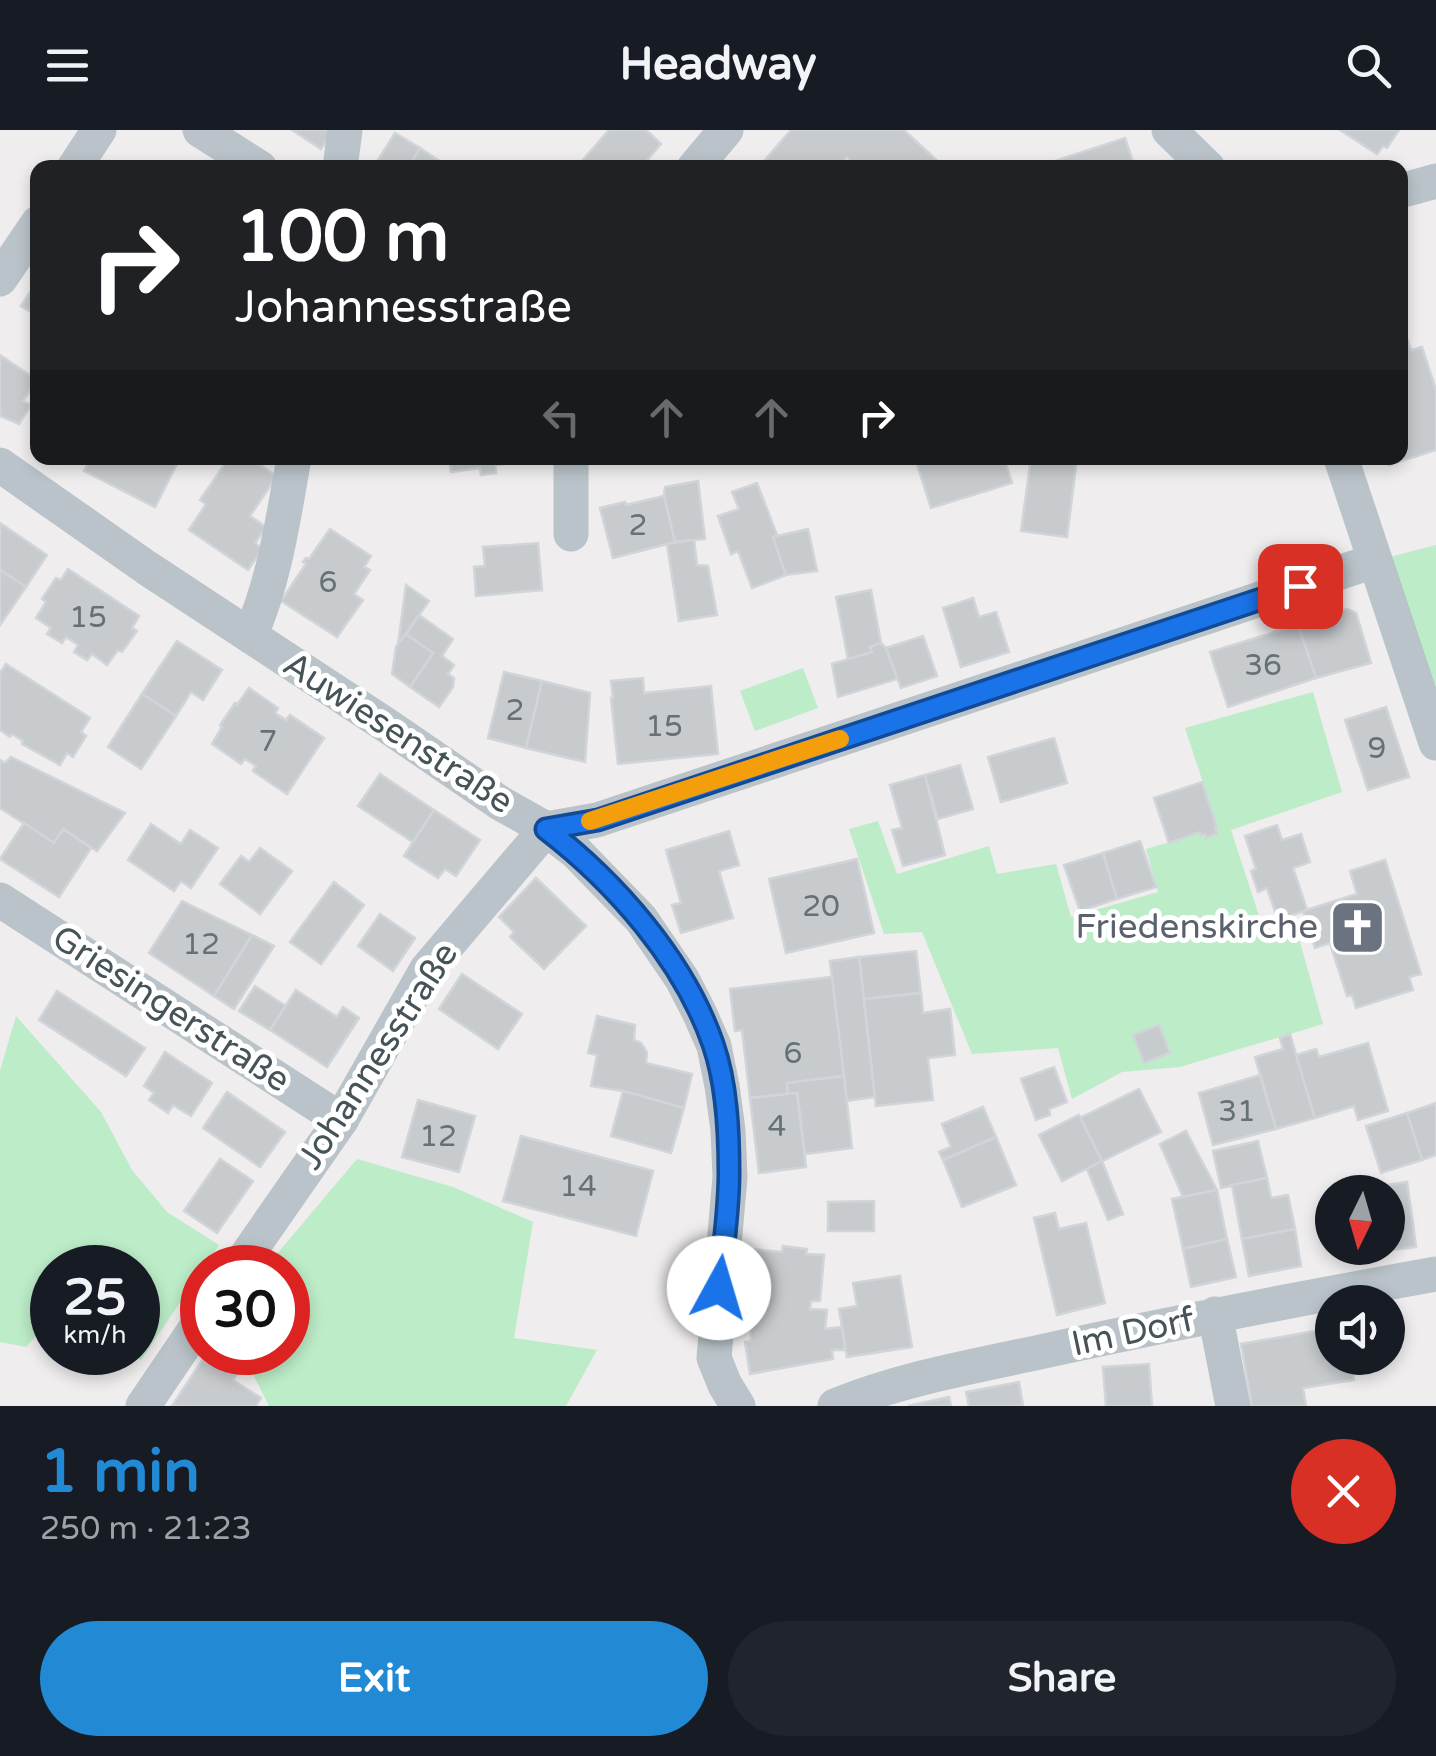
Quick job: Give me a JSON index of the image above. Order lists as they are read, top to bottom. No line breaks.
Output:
{"streets":{"street":["Auwiesenstraße","Griesingerstraße","Johannesstraße","Im Dorf"]},"crossings":[["Auwiesenstraße","Johannesstraße"],["Griesingerstraße","Johannesstraße"]],"places":{"church":["Friedenskirche"]},"house_numbers":["2","6","15","36","2","15","7","9","20","12","6","31","4","12","14"],"north":"bottom","page":{"header":"Headway","turn":["100 m","Johannesstraße"],"speed":"25 km/h","limit":"30","heading":["1 min","250 m · 21:23"],"buttons":["Exit","Share"]}}
